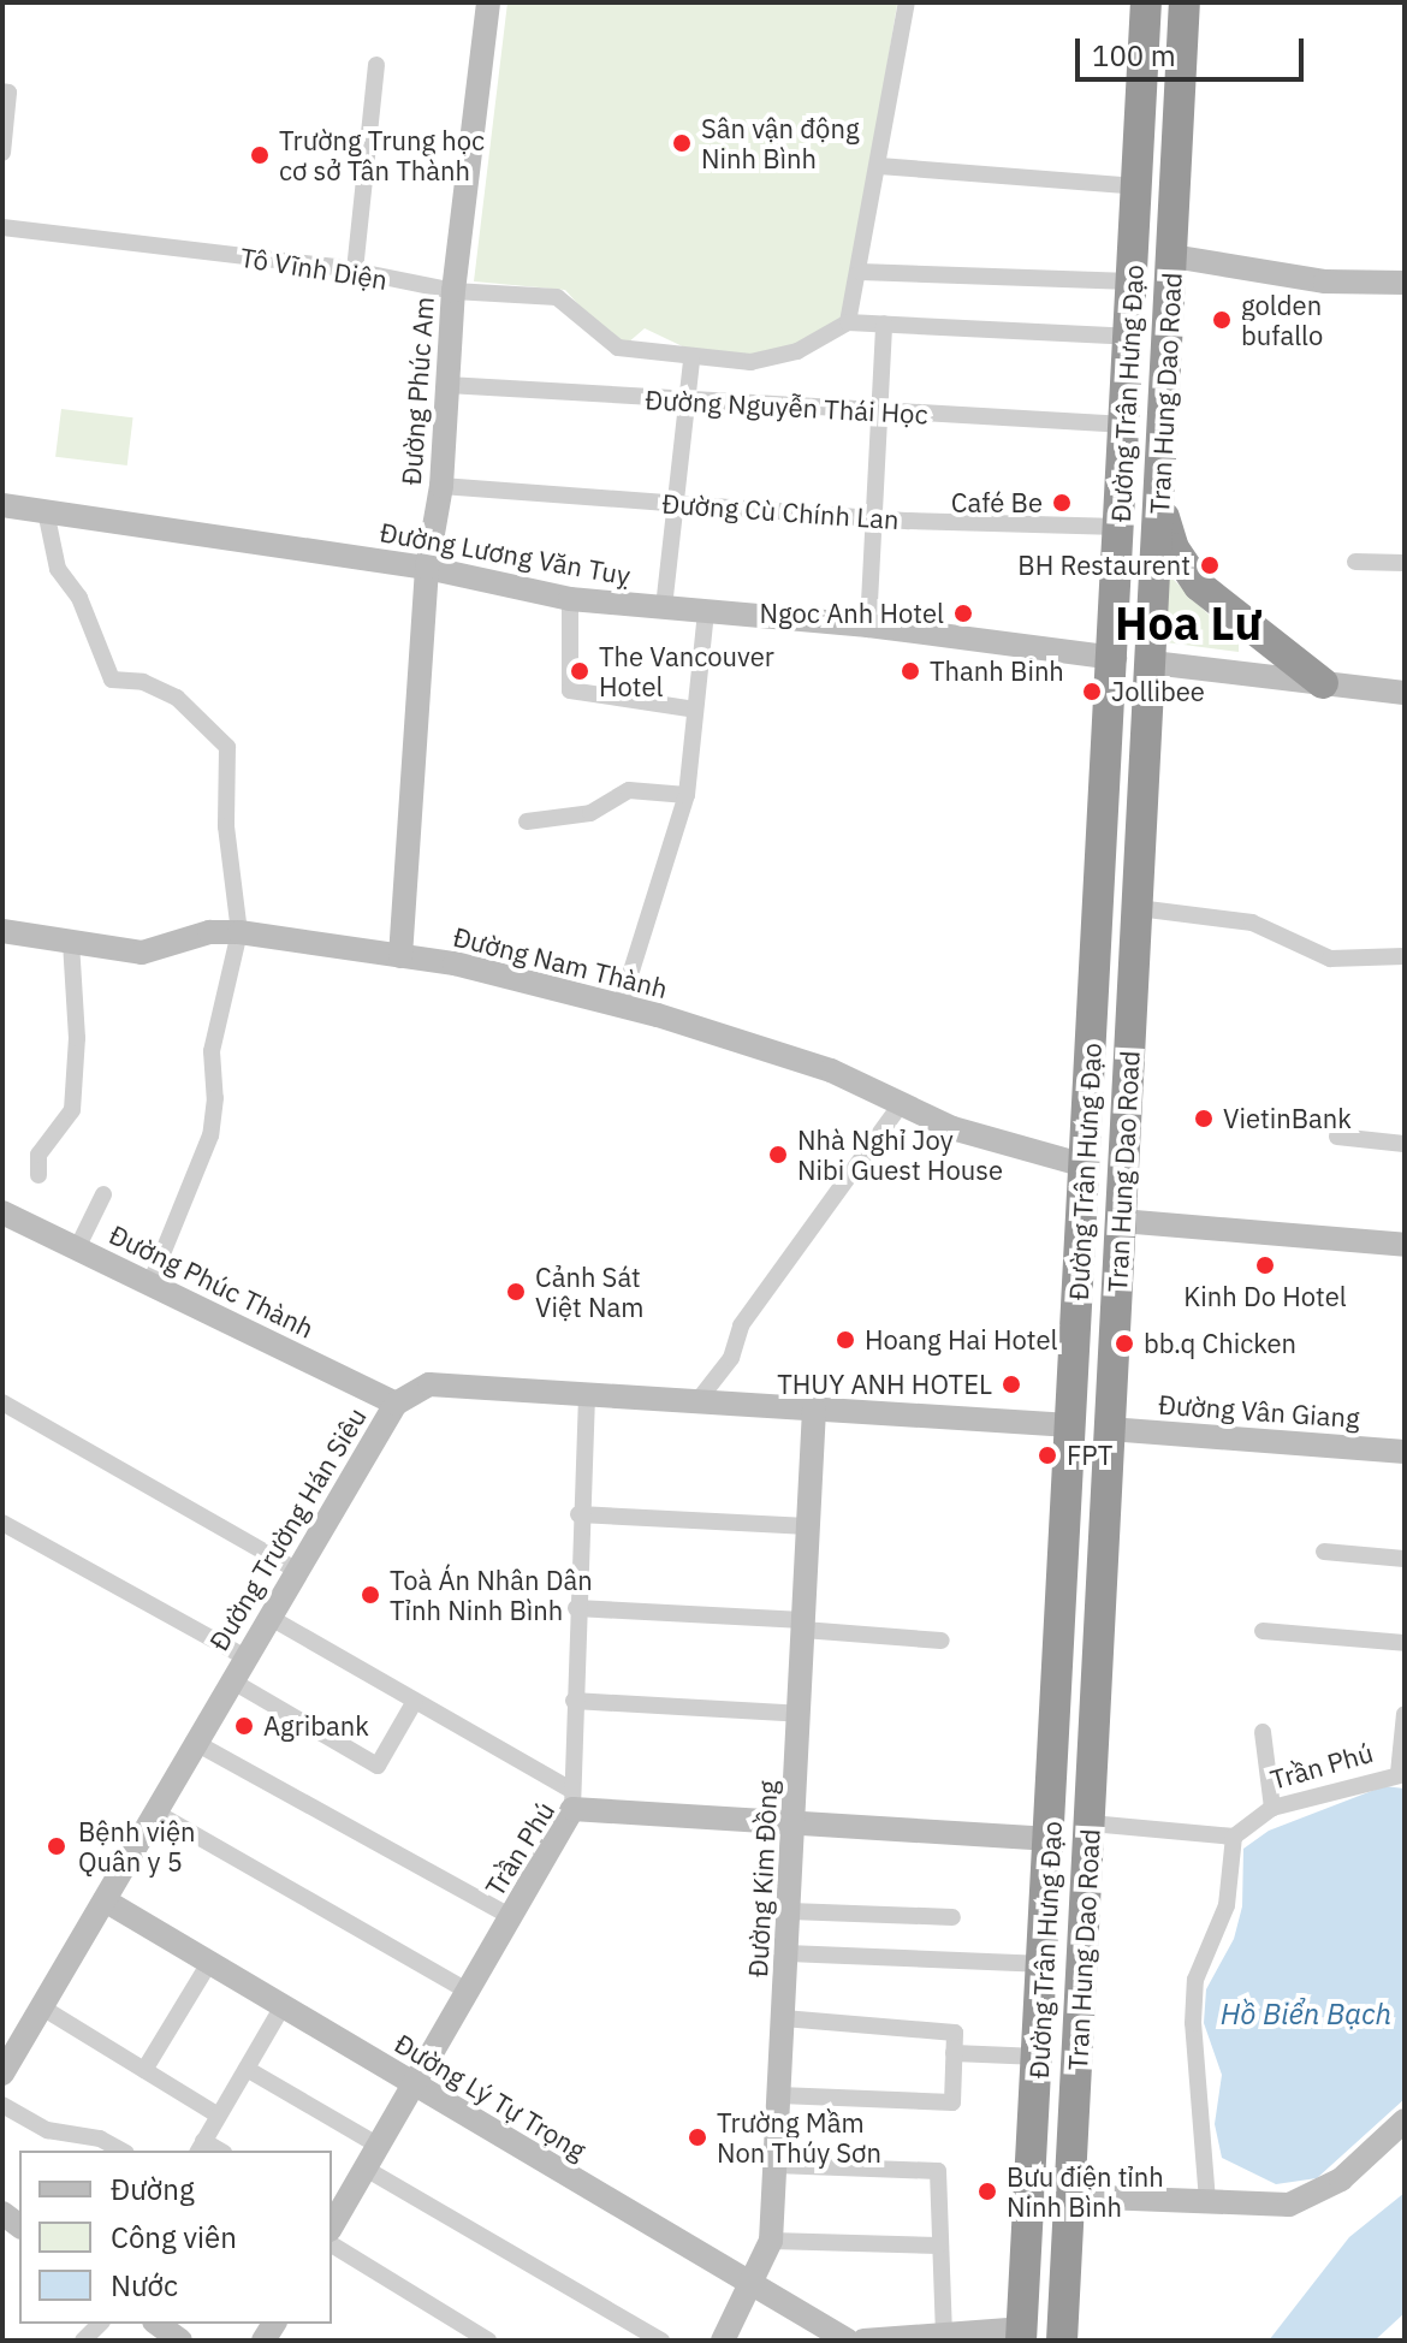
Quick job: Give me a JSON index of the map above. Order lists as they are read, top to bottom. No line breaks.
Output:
{"streets":{"highway":["Đường Trân Hưng Đạo","Tran Hung Dao Road"],"street":["Tô Vĩnh Diện","Đường Phúc Am","Đường Nguyễn Thái Học","Đường Cù Chính Lan","Đường Lương Văn Tuỵ","Đường Nam Thành","Đường Phúc Thành","Đường Vân Giang","Đường Trường Hán Siêu","Trần Phú","Đường Kim Đồng","Đường Lý Tự Trọng"]},"crossings":[["Tô Vĩnh Diện","Đường Phúc Am"],["Đường Phúc Am","Đường Nguyễn Thái Học"],["Đường Phúc Am","Đường Cù Chính Lan"],["Đường Phúc Am","Đường Lương Văn Tuỵ"],["Đường Phúc Am","Đường Nam Thành"],["Đường Trân Hưng Đạo","Đường Nguyễn Thái Học"],["Đường Trân Hưng Đạo","Đường Cù Chính Lan"],["Đường Trân Hưng Đạo","Đường Lương Văn Tuỵ"],["Đường Trân Hưng Đạo","Đường Nam Thành"],["Đường Trân Hưng Đạo","Đường Trường Hán Siêu"],["Đường Trân Hưng Đạo","Trần Phú"],["Tran Hung Dao Road","Đường Vân Giang"],["Đường Phúc Thành","Đường Trường Hán Siêu"],["Đường Trường Hán Siêu","Đường Kim Đồng"],["Đường Trường Hán Siêu","Đường Lý Tự Trọng"],["Trần Phú","Đường Kim Đồng"],["Trần Phú","Đường Lý Tự Trọng"],["Đường Kim Đồng","Đường Lý Tự Trọng"]],"districts":["Hoa Lư"],"water":["Hồ Biển Bạch"],"places":["Sân vận động Ninh Bình","Trường Trung học cơ sở Tân Thành","golden bufallo","Café Be","BH Restaurent","Ngoc Anh Hotel","The Vancouver Hotel","Thanh Binh","Jollibee","VietinBank","Nhà Nghỉ Joy Nibi Guest House","Kinh Do Hotel","Cảnh Sát Việt Nam","Hoang Hai Hotel","bb.q Chicken","THUY ANH HOTEL","FPT","Toà Án Nhân Dân Tỉnh Ninh Bình","Agribank","Bệnh viện Quân y 5","Trường Mầm Non Thúy Sơn","Bưu điện tỉnh Ninh Bình"],"legend":["Đường","Công viên","Nước"],"scale_bar":"100 m"}
